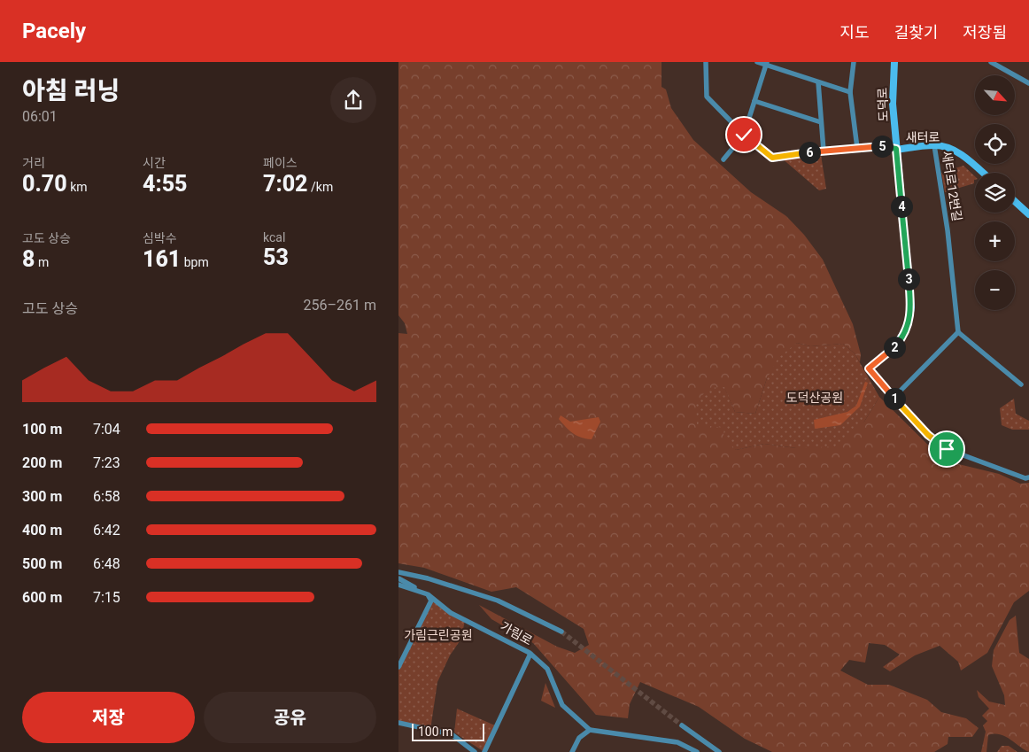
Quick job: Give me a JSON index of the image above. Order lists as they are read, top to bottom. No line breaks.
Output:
{"streets":{"street":["도덕로","새터로","새터로12번길","가림로"]},"crossings":[["도덕로","새터로"],["새터로","새터로12번길"]],"parks":["도덕산공원","가림근린공원"],"scale_bar":"100 m","north":"bottom right","page":{"header":"Pacely","nav":["지도","길찾기","저장됨"],"heading":["아침 러닝","06:01"],"map_buttons":["+","−"],"pins":["5","6","4","3","2","1"],"stats":[["거리","0.70 km"],["시간","4:55"],["페이스","7:02 /km"],["고도 상승","8 m"],["심박수","161 bpm"],["kcal","53"]],"chart":["고도 상승","256–261 m"],"list":[{"name":"100 m","note":"7:04"},{"name":"200 m","note":"7:23"},{"name":"300 m","note":"6:58"},{"name":"400 m","note":"6:42"},{"name":"500 m","note":"6:48"},{"name":"600 m","note":"7:15"}],"buttons":["저장","공유"],"scale":"100 m"}}
